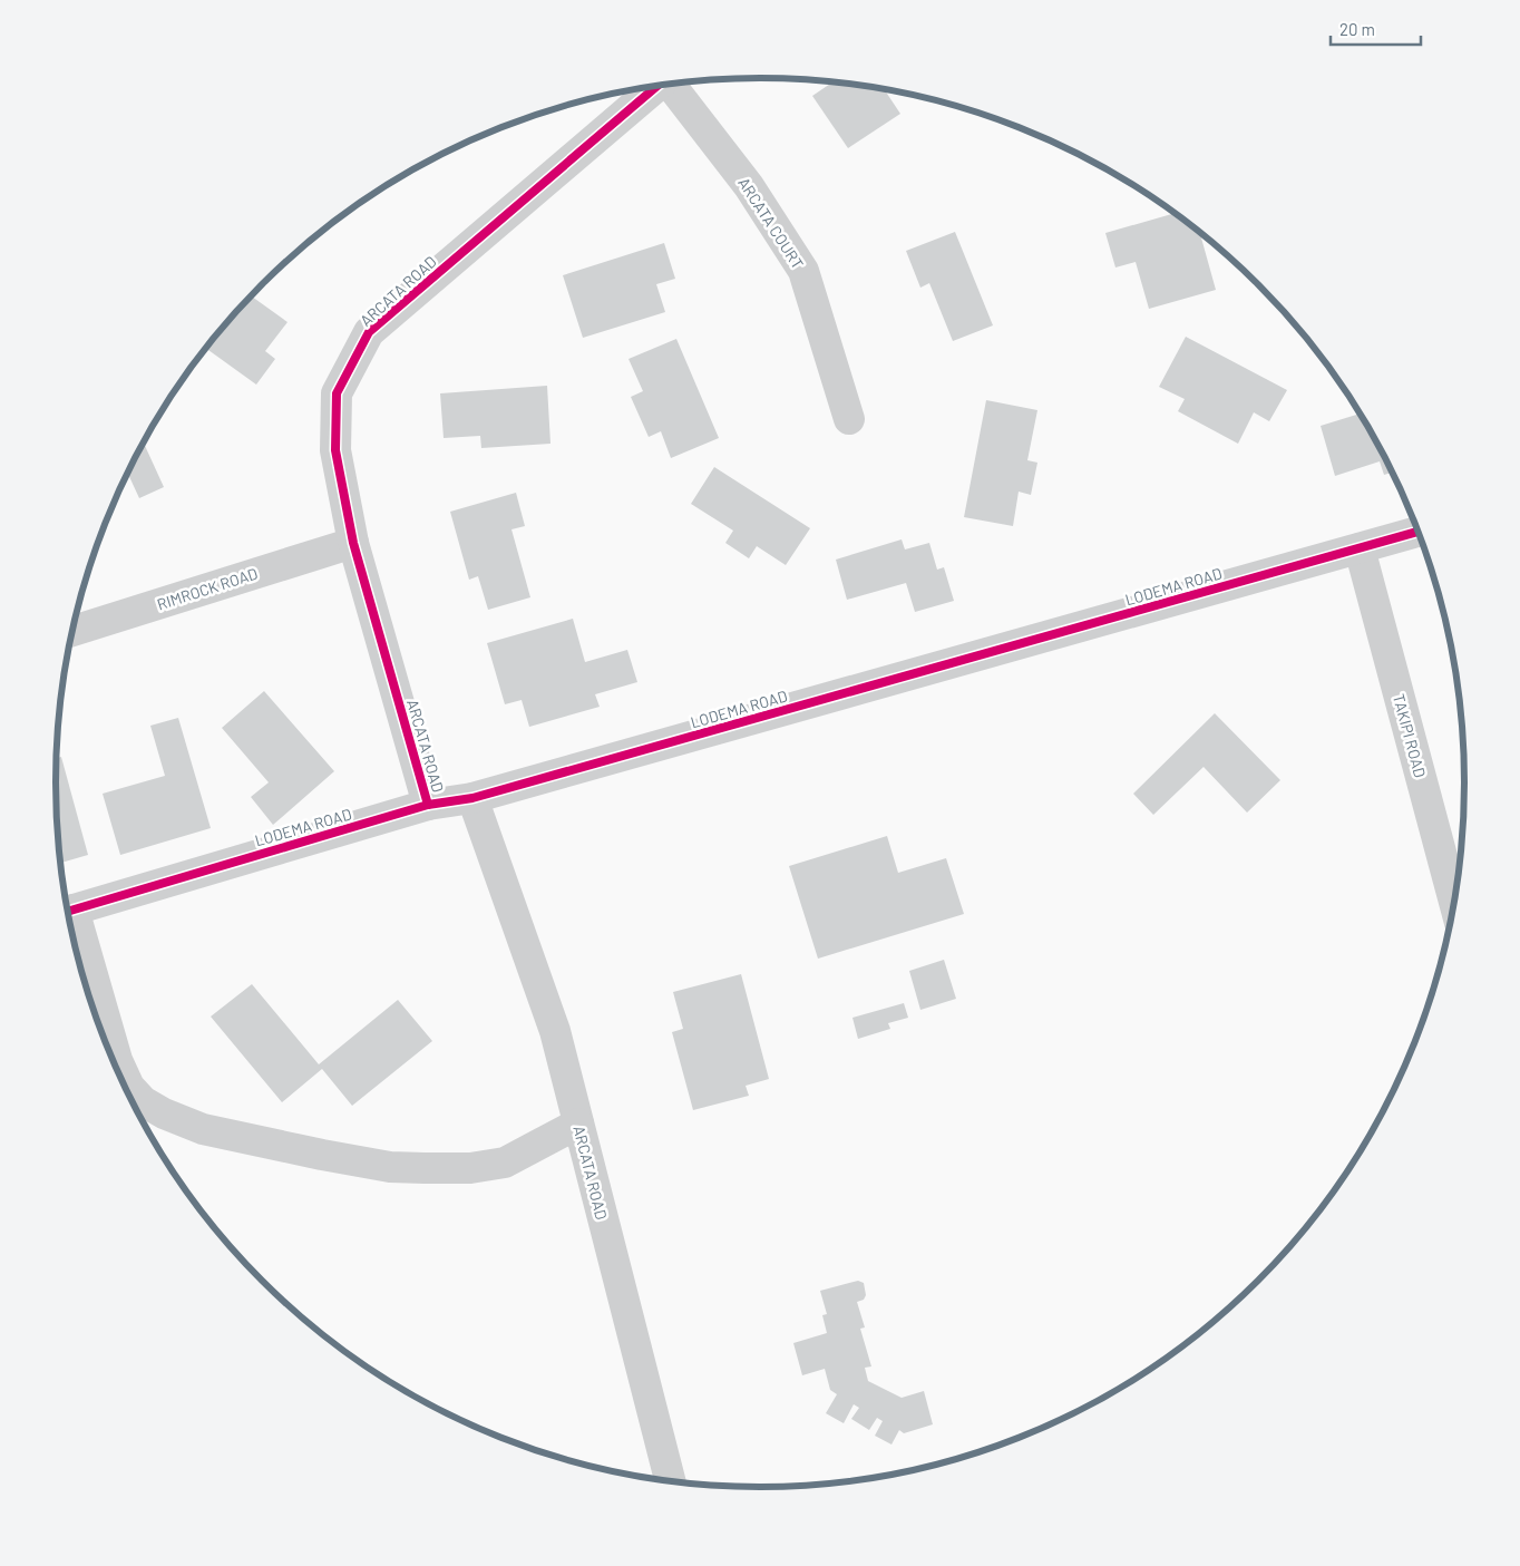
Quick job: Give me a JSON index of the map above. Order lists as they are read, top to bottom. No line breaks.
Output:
{"streets":{"street":["ARCATA COURT","ARCATA ROAD","LODEMA ROAD","RIMROCK ROAD","TAKIPI ROAD"]},"crossings":[["ARCATA ROAD","LODEMA ROAD"],["ARCATA ROAD","RIMROCK ROAD"],["LODEMA ROAD","TAKIPI ROAD"]],"scale_bar":"20 m"}
